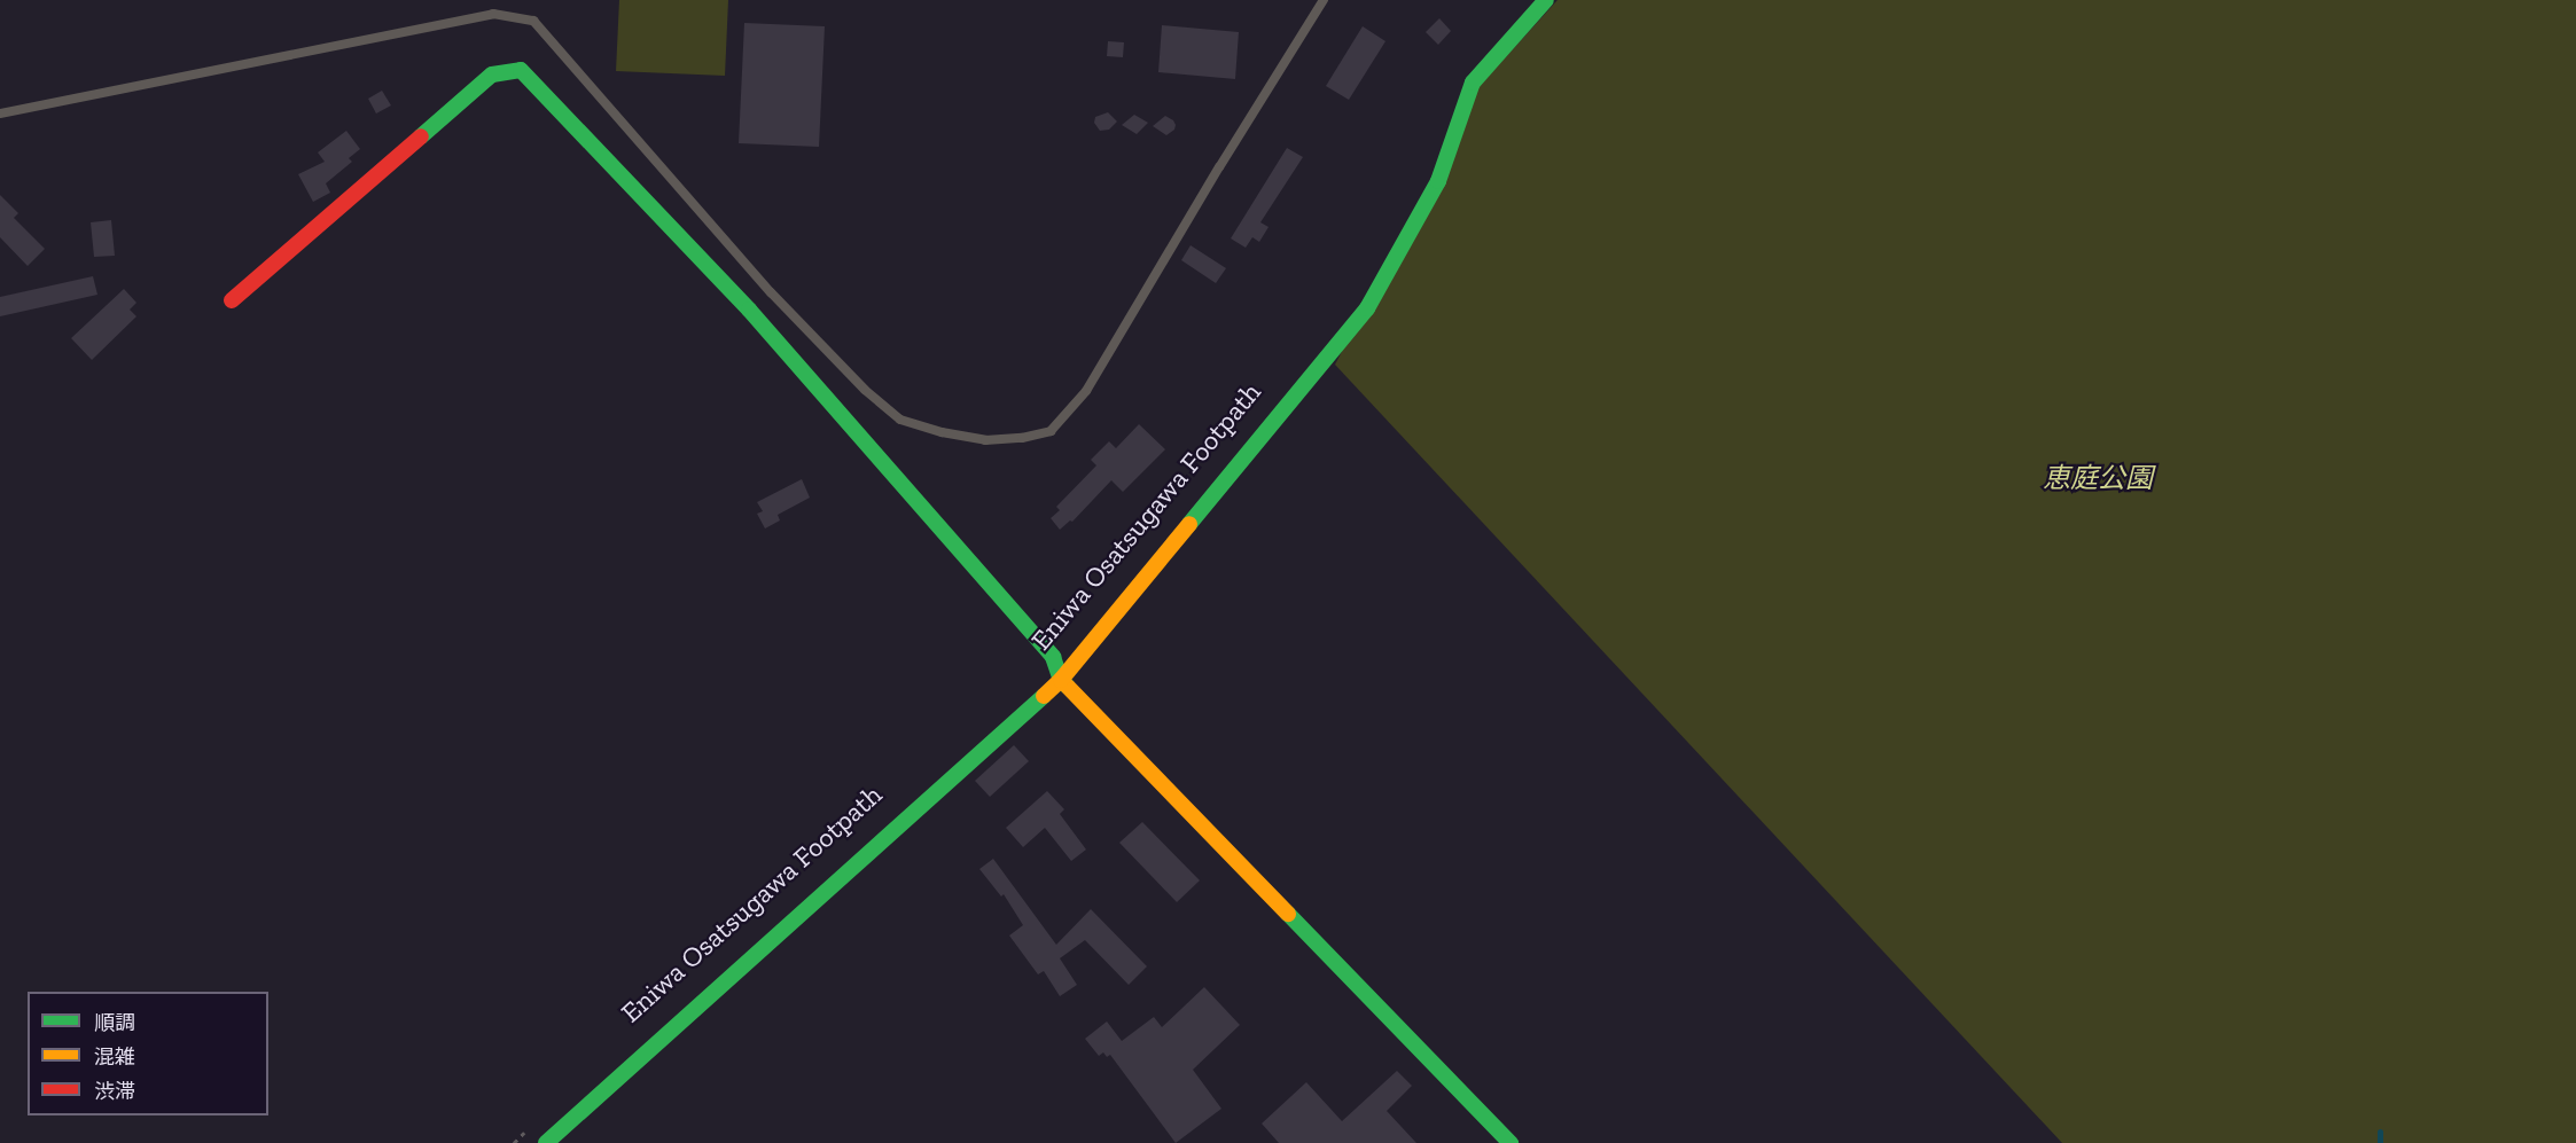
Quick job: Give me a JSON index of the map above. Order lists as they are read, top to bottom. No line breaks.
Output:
{"parks":["恵庭公園"],"legend":["順調","混雑","渋滞"]}
